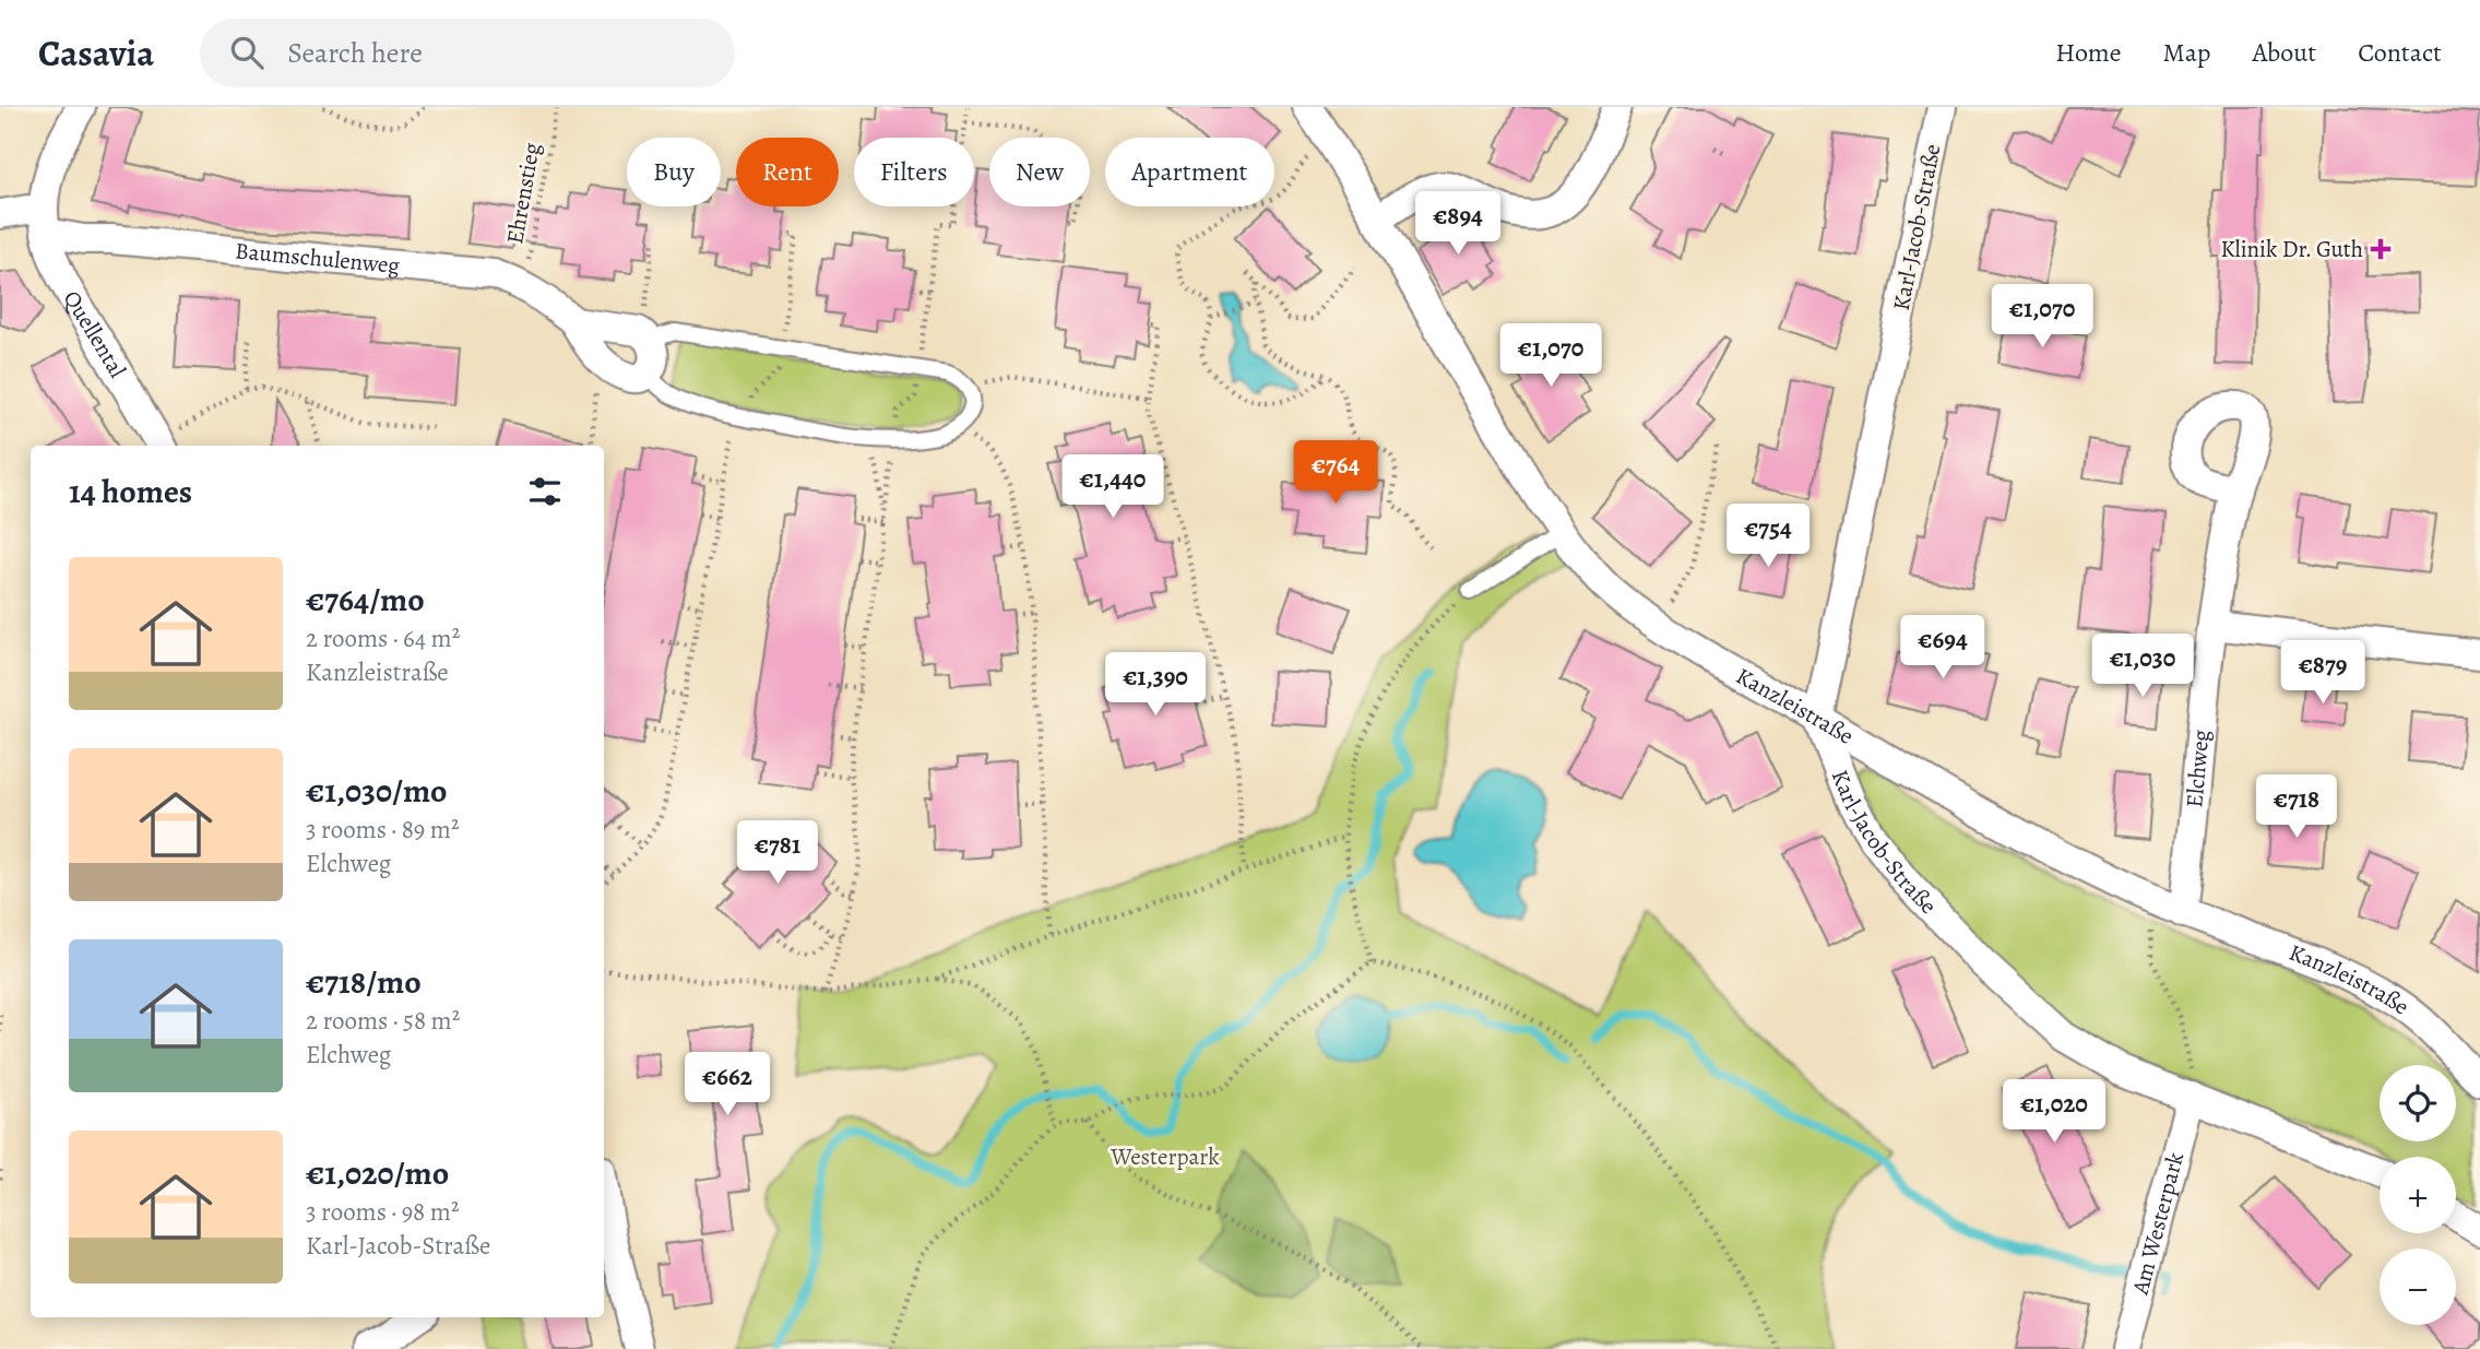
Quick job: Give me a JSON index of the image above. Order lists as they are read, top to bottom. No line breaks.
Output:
{"streets":{"street":["Karl-Jacob-Straße","Baumschulenweg","Quellental","Kanzleistraße","Elchweg","Am Westerpark"],"path":["Ehrenstieg"]},"crossings":[["Ehrenstieg","Baumschulenweg"],["Karl-Jacob-Straße","Kanzleistraße"],["Karl-Jacob-Straße","Am Westerpark"],["Baumschulenweg","Quellental"],["Kanzleistraße","Elchweg"]],"parks":["Westerpark"],"places":{"health":["Klinik Dr. Guth"]},"page":{"header":"Casavia","search":"Search here","nav":["Home","Map","About","Contact"],"chip":["Buy","Rent","Filters","New","Apartment"],"price":["€894","€1,070","€1,070","€764","€1,440","€754","€694","€1,030","€879","€1,390","€718","€781","€662","€1,020"],"heading":"14 homes","list":[{"name":"€764/mo","note":"2 rooms · 64 m² · Kanzleistraße"},{"name":"€1,030/mo","note":"3 rooms · 89 m² · Elchweg"},{"name":"€718/mo","note":"2 rooms · 58 m² · Elchweg"},{"name":"€1,020/mo","note":"3 rooms · 98 m² · Karl-Jacob-Straße"}],"map_buttons":["+","−"]}}
